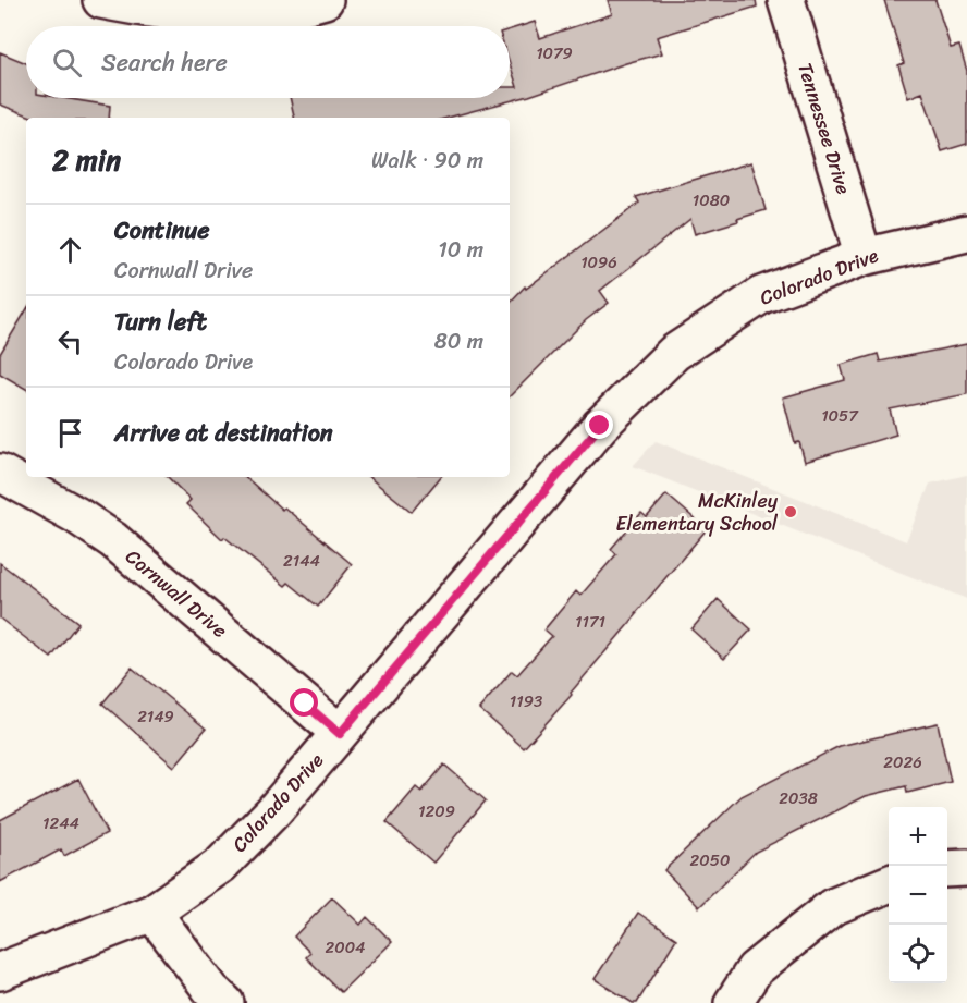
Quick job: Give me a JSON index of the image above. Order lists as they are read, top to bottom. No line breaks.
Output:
{"streets":{"street":["Tennessee Drive","Colorado Drive","Cornwall Drive"]},"crossings":[["Tennessee Drive","Colorado Drive"],["Colorado Drive","Cornwall Drive"]],"places":["McKinley Elementary School"],"house_numbers":["1079","1080","1096","1057","2144","1171","1193","2149","2026","2038","1209","1244","2050","2004"],"page":{"search":"Search here","heading":["2 min","Walk · 90 m"],"list":[["Continue","Cornwall Drive","10 m"],["Turn left","Colorado Drive","80 m"],"Arrive at destination"],"map_buttons":["+","−"]}}
